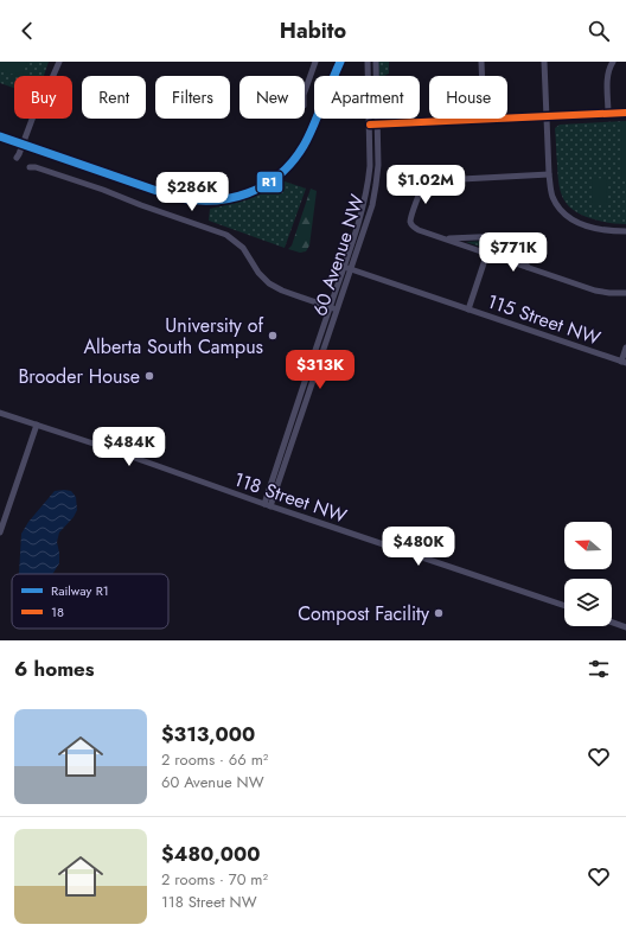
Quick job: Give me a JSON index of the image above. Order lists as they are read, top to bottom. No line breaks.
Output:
{"streets":{"street":["60 Avenue NW","115 Street NW","118 Street NW"]},"crossings":[["60 Avenue NW","115 Street NW"],["60 Avenue NW","118 Street NW"]],"places":["University of Alberta South Campus","Brooder House","Compost Facility"],"lines":["rail line R1","transit line 18"],"legend":["Railway R1","18"],"north":"left","page":{"header":"Habito","chip":["Buy","Rent","Filters","New","Apartment","House"],"price":["$1.02M","$286K","$771K","$313K","$484K","$480K"],"heading":"6 homes","list":[{"name":"$313,000","note":"2 rooms · 66 m² · 60 Avenue NW"},{"name":"$480,000","note":"2 rooms · 70 m² · 118 Street NW"}]}}
